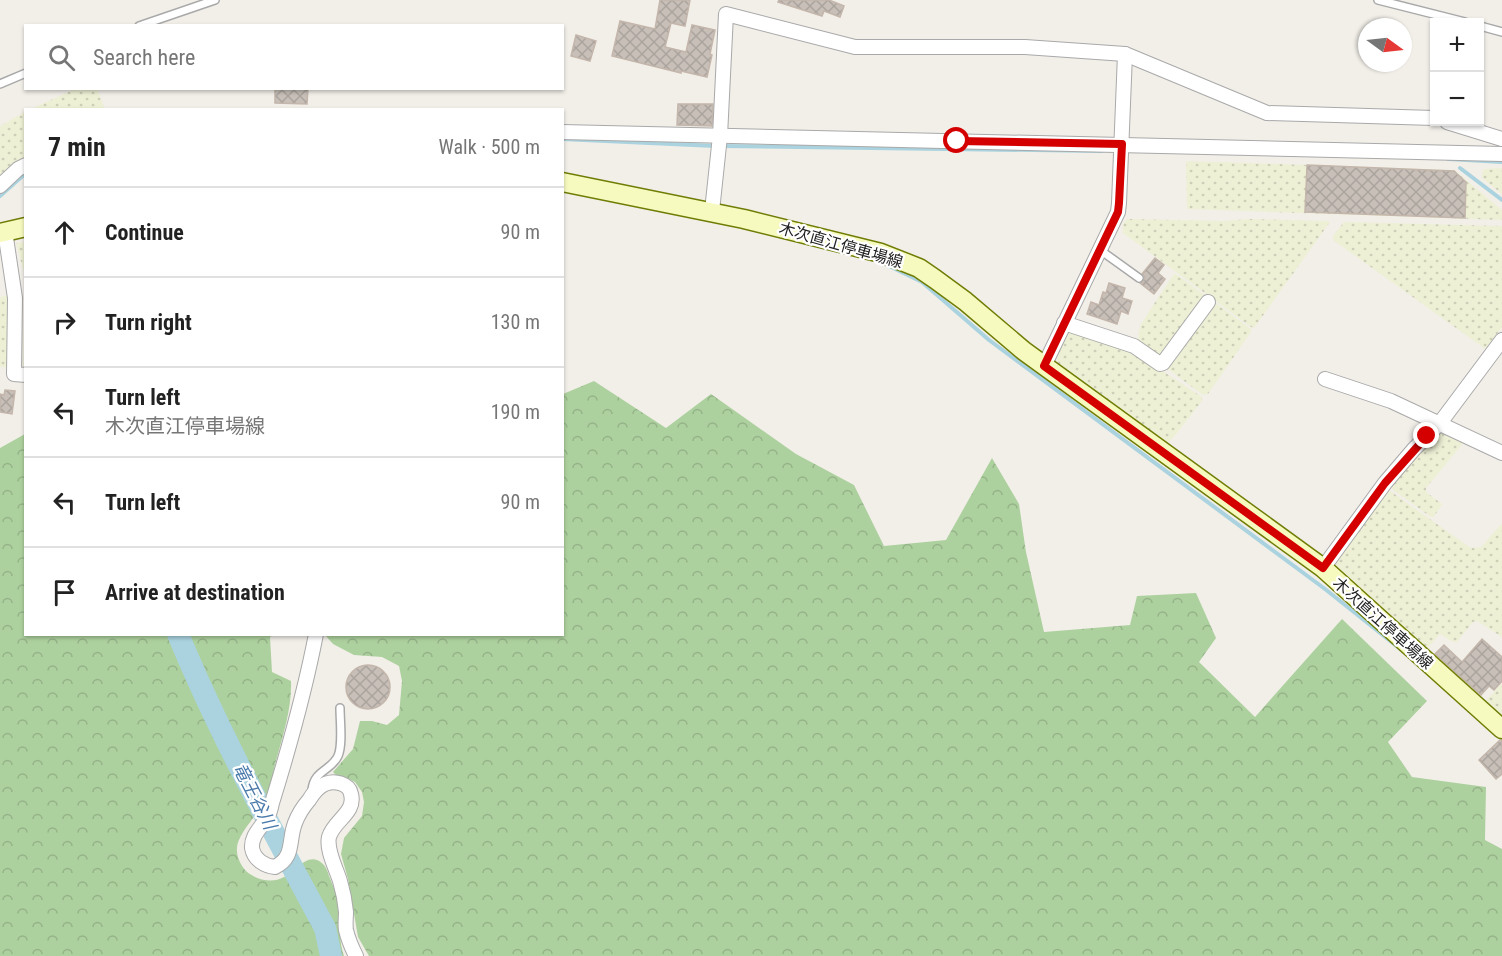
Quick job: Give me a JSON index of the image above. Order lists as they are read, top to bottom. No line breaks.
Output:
{"streets":{"main road":["木次直江停車場線"]},"water":["竜王谷川"],"north":"right","page":{"map_buttons":["+","−"],"search":"Search here","heading":["7 min","Walk · 500 m"],"list":[["Continue","90 m"],["Turn right","130 m"],["Turn left","木次直江停車場線","190 m"],["Turn left","90 m"],"Arrive at destination"]}}
